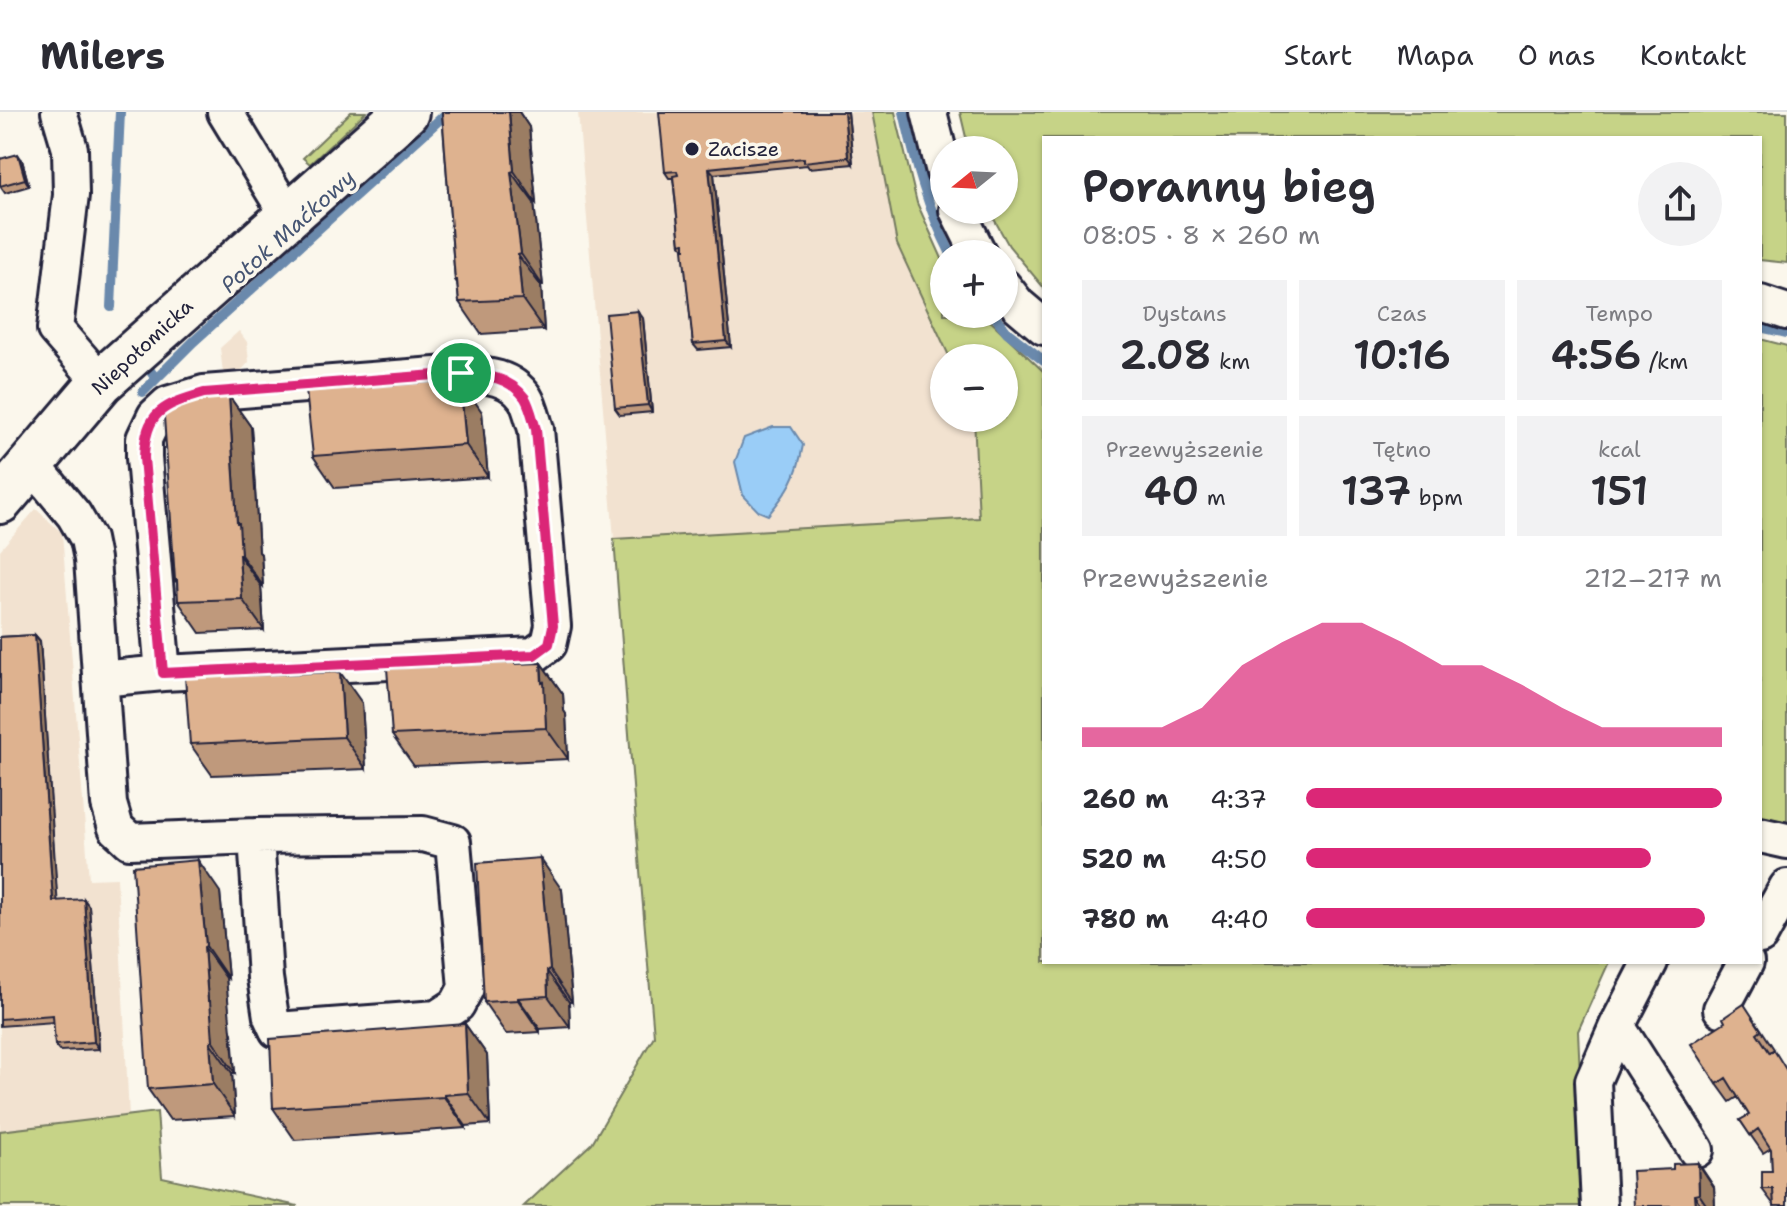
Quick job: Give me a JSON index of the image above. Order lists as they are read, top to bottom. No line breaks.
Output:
{"streets":{"main road":["Niepołomicka"]},"water":["Potok Maćkowy"],"places":["Zacisze"],"north":"left","page":{"header":"Milers","nav":["Start","Mapa","O nas","Kontakt"],"map_buttons":["+","−"],"heading":["Poranny bieg","08:05 · 8 × 260 m"],"stats":[["Dystans","2.08 km"],["Czas","10:16"],["Tempo","4:56 /km"],["Przewyższenie","40 m"],["Tętno","137 bpm"],["kcal","151"]],"chart":["Przewyższenie","212–217 m"],"list":[{"name":"260 m","note":"4:37"},{"name":"520 m","note":"4:50"},{"name":"780 m","note":"4:40"}]}}
